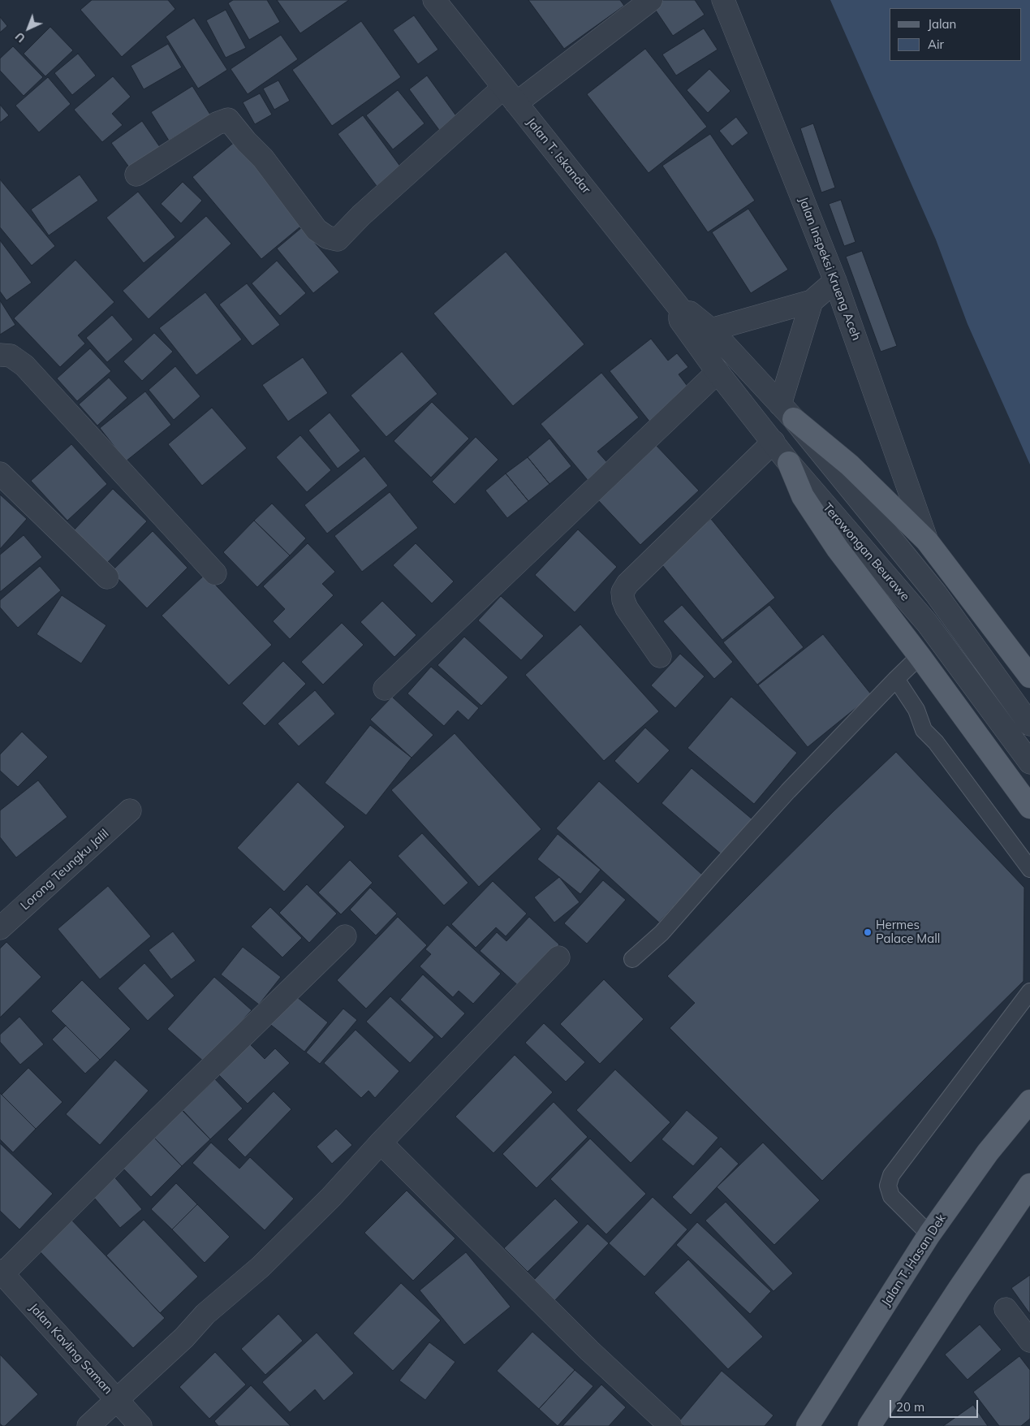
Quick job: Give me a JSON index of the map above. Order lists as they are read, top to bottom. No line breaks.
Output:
{"streets":{"main road":["Jalan T. Hasan Dek"],"street":["Jalan T. Iskandar","Jalan Inspeksi Krueng Aceh","Terowongan Beurawe","Lorong Teungku Jalil","Jalan Kavling Saman"]},"crossings":[["Jalan T. Iskandar","Terowongan Beurawe"]],"places":["Hermes Palace Mall"],"legend":["Jalan","Air"],"scale_bar":"20 m","north":"bottom left"}
